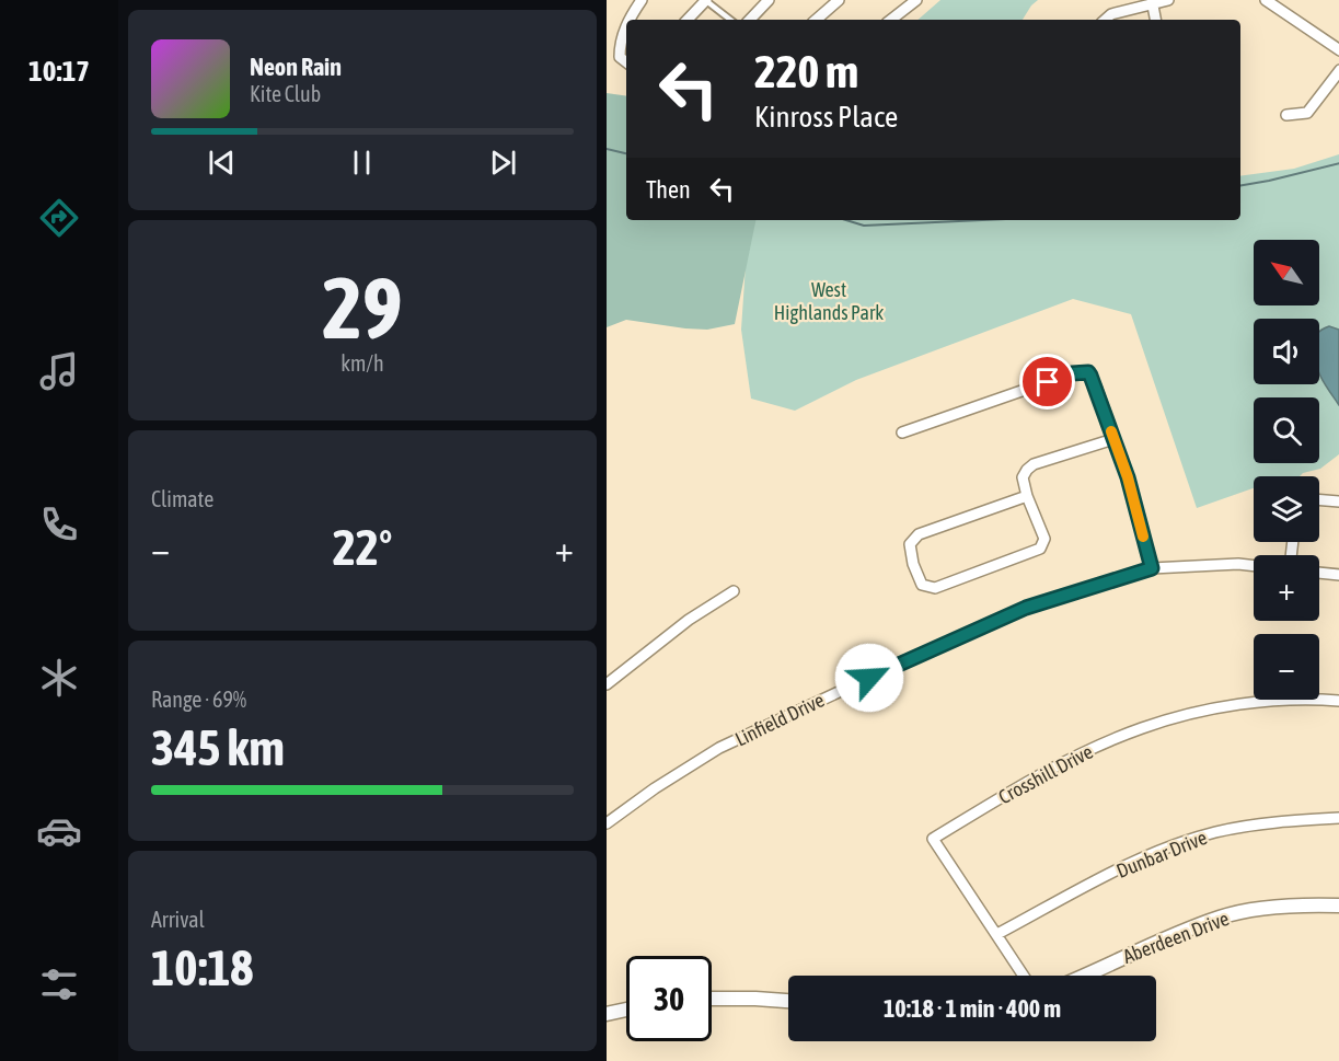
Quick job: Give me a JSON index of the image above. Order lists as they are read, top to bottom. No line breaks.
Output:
{"streets":{"street":["Linfield Drive","Crosshill Drive","Dunbar Drive","Aberdeen Drive"]},"crossings":[["Crosshill Drive","Dunbar Drive"]],"parks":["West Highlands Park"],"north":"top left","page":{"tabs":"10:17","turn":["220 m","Kinross Place"],"song":["Neon Rain","Kite Club"],"then":"Then","tile":[["29","km/h"],"Climate",["Range · 69%","345 km"],["Arrival","10:18"]],"map_buttons":["+","−"],"heat":["−","22°","+"],"limit":"30","trip":"10:18 · 1 min · 400 m"}}
